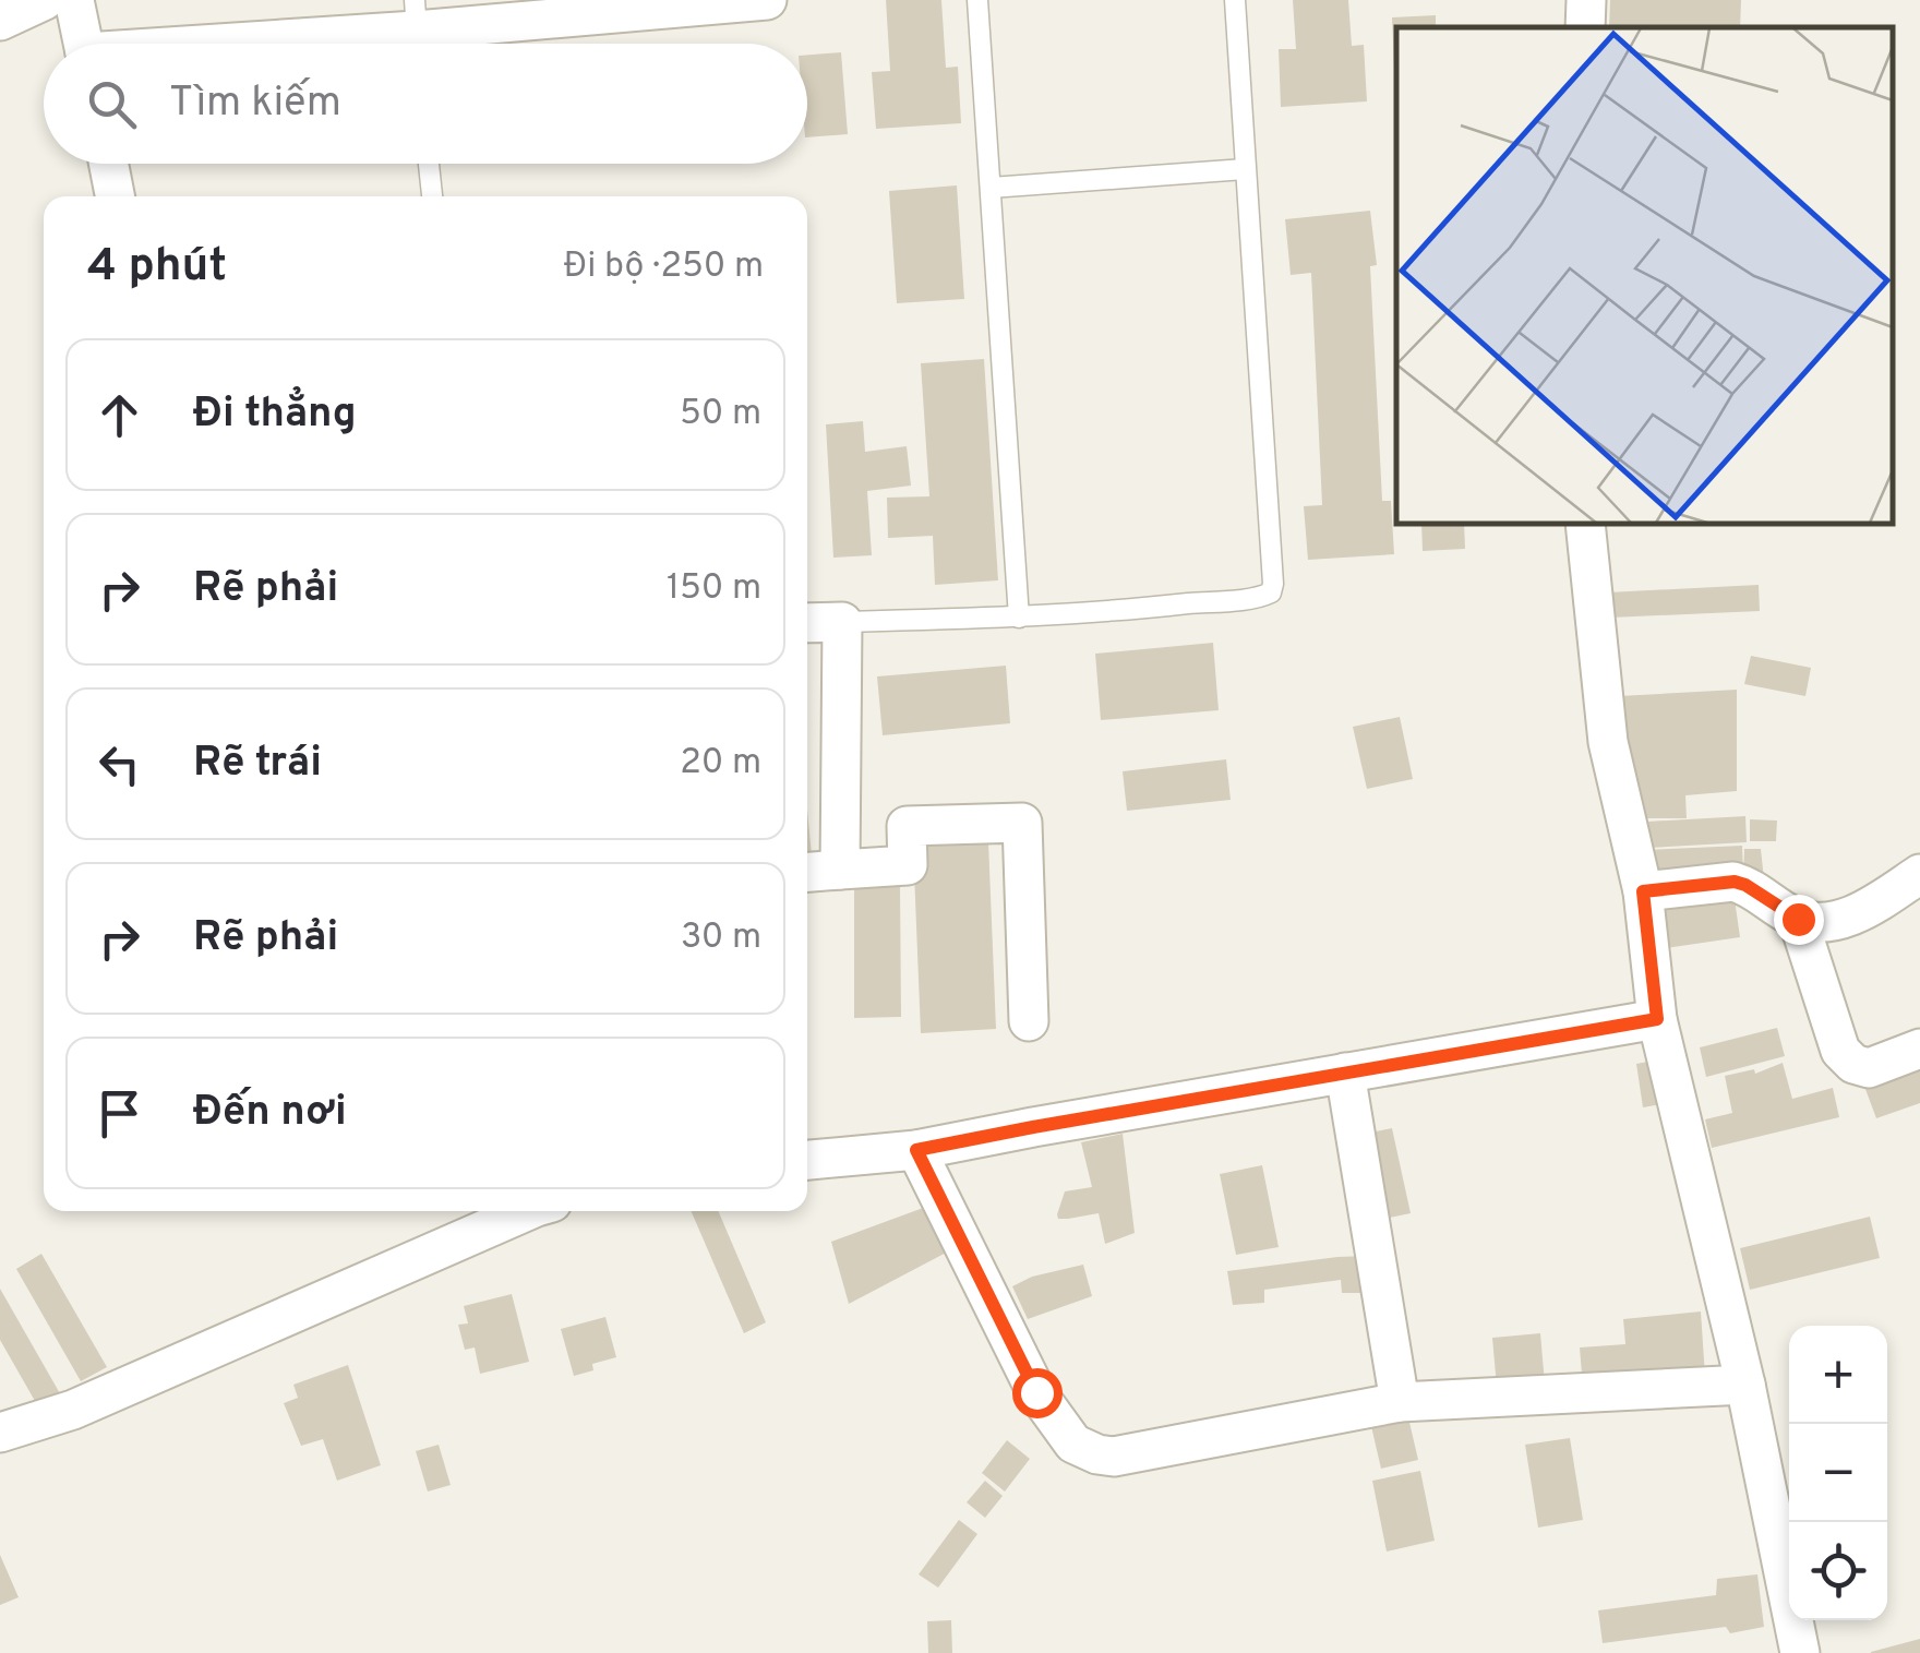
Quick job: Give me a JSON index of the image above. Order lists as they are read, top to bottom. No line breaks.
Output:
{"page":{"search":"Tìm kiếm","heading":["4 phút","Đi bộ · 250 m"],"list":[["Đi thẳng","50 m"],["Rẽ phải","150 m"],["Rẽ trái","20 m"],["Rẽ phải","30 m"],"Đến nơi"],"map_buttons":["+","−"]}}
